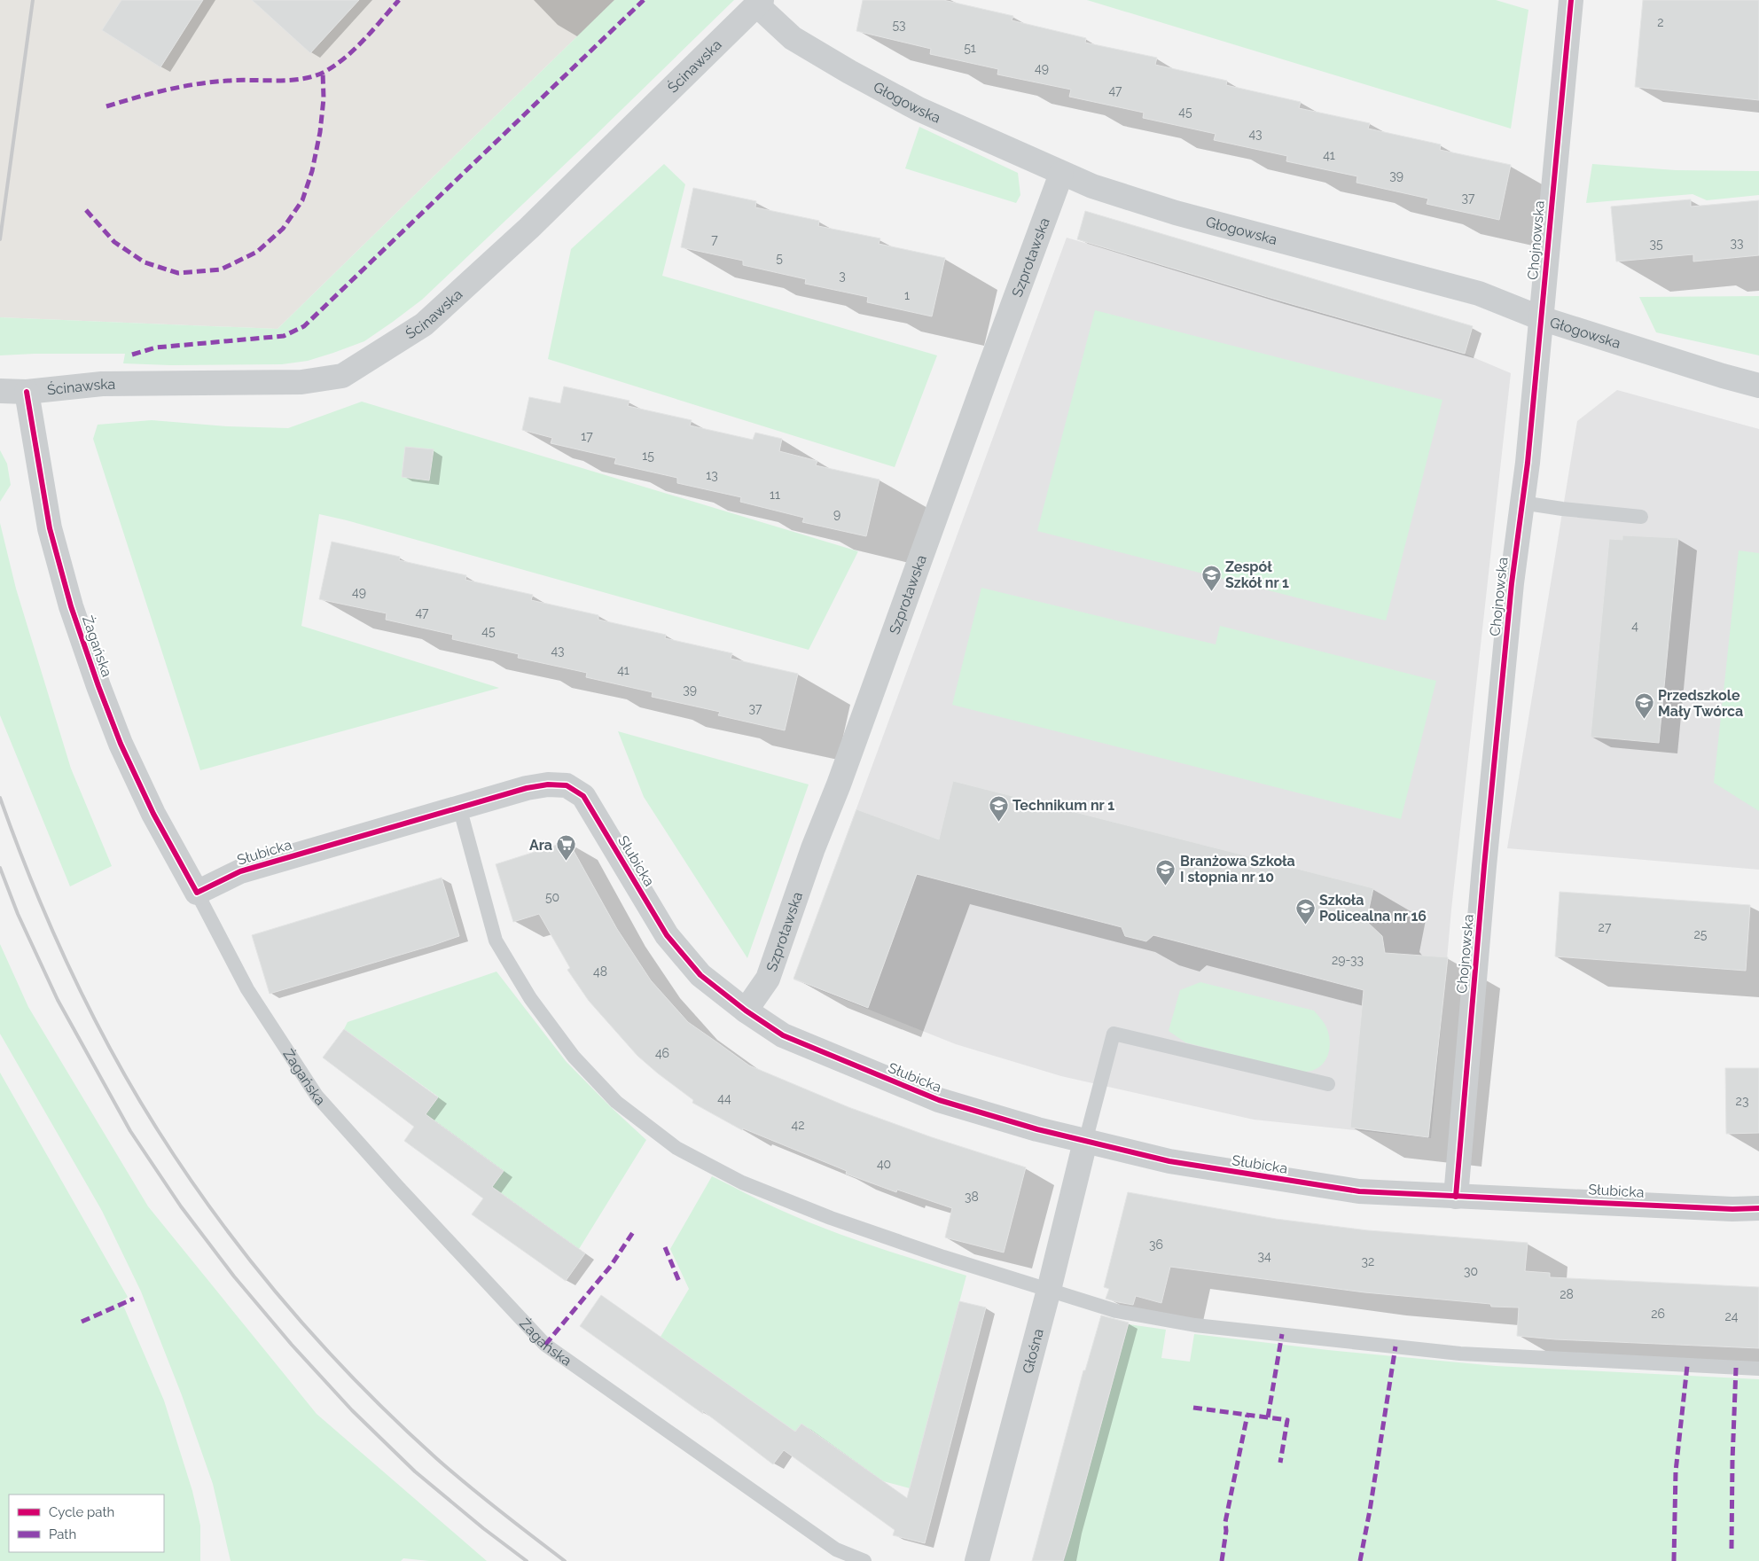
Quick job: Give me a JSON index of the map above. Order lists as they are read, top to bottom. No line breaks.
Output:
{"streets":{"street":["Ścinawska","Głogowska","Chojnowska","Szprotawska","Żagańska","Słubicka","Głośna"]},"crossings":[["Ścinawska","Głogowska"],["Ścinawska","Żagańska"],["Głogowska","Chojnowska"],["Głogowska","Szprotawska"],["Chojnowska","Słubicka"],["Szprotawska","Słubicka"],["Żagańska","Słubicka"],["Słubicka","Głośna"]],"places":{"school or university":["Zespół Szkół nr 1","Przedszkole Mały Twórca","Technikum nr 1","Branżowa Szkoła I stopnia nr 10","Szkoła Policealna nr 16"],"supermarket":["Ara"]},"house_numbers":["2","53","51","49","47","45","43","41","39","37","7","33","35","5","3","1","17","15","13","11","9","49","47","4","45","43","41","39","37","50","27","25","29-33","48","46","44","23","42","40","38","36","34","32","30","28","26","24"],"legend":["Cycle path","Path"]}
